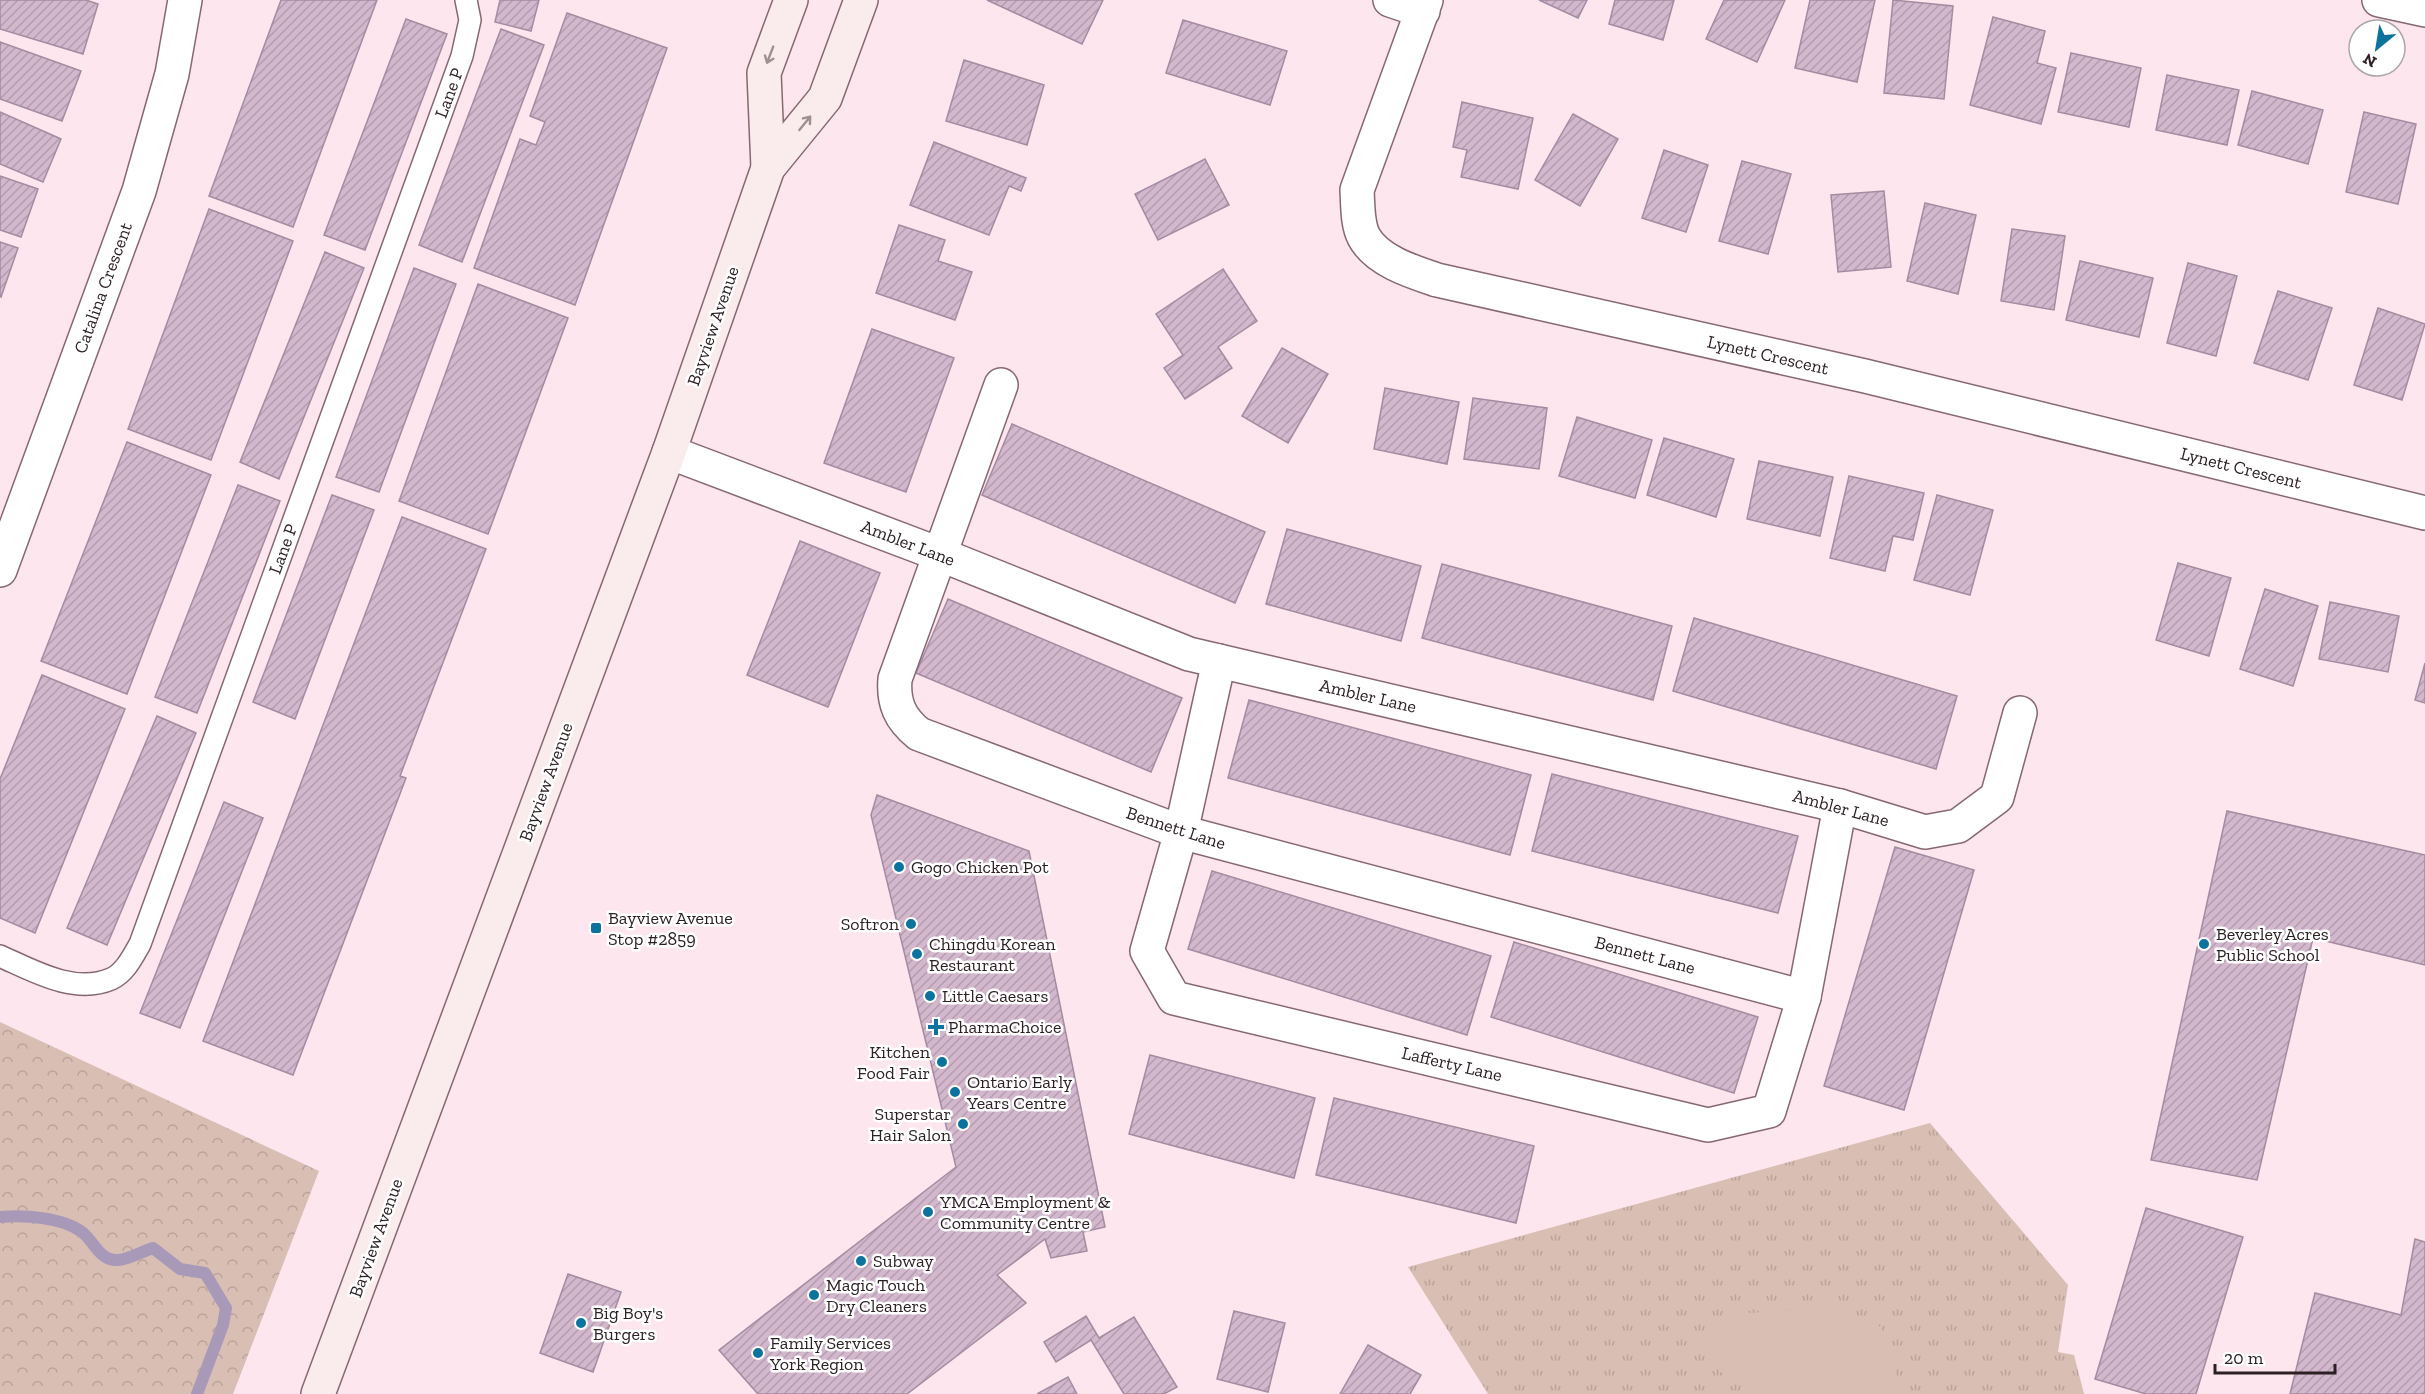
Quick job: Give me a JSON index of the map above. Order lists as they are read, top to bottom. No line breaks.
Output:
{"streets":{"main road":["Bayview Avenue"],"street":["Catalina Crescent","Lynett Crescent","Ambler Lane","Bennett Lane","Lafferty Lane"],"lane":["Lane P"]},"crossings":[["Bayview Avenue","Ambler Lane"],["Ambler Lane","Bennett Lane"],["Ambler Lane","Lafferty Lane"],["Bennett Lane","Lafferty Lane"]],"places":{"other":["Gogo Chicken Pot","Softron","Beverley Acres Public School","Chingdu Korean Restaurant","Little Caesars","Kitchen Food Fair","Ontario Early Years Centre","Superstar Hair Salon","YMCA Employment & Community Centre","Subway","Magic Touch Dry Cleaners","Big Boy's Burgers","Family Services York Region"],"transit":["Bayview Avenue Stop #2859"],"health":["PharmaChoice"]},"scale_bar":"20 m","north":"bottom left"}
